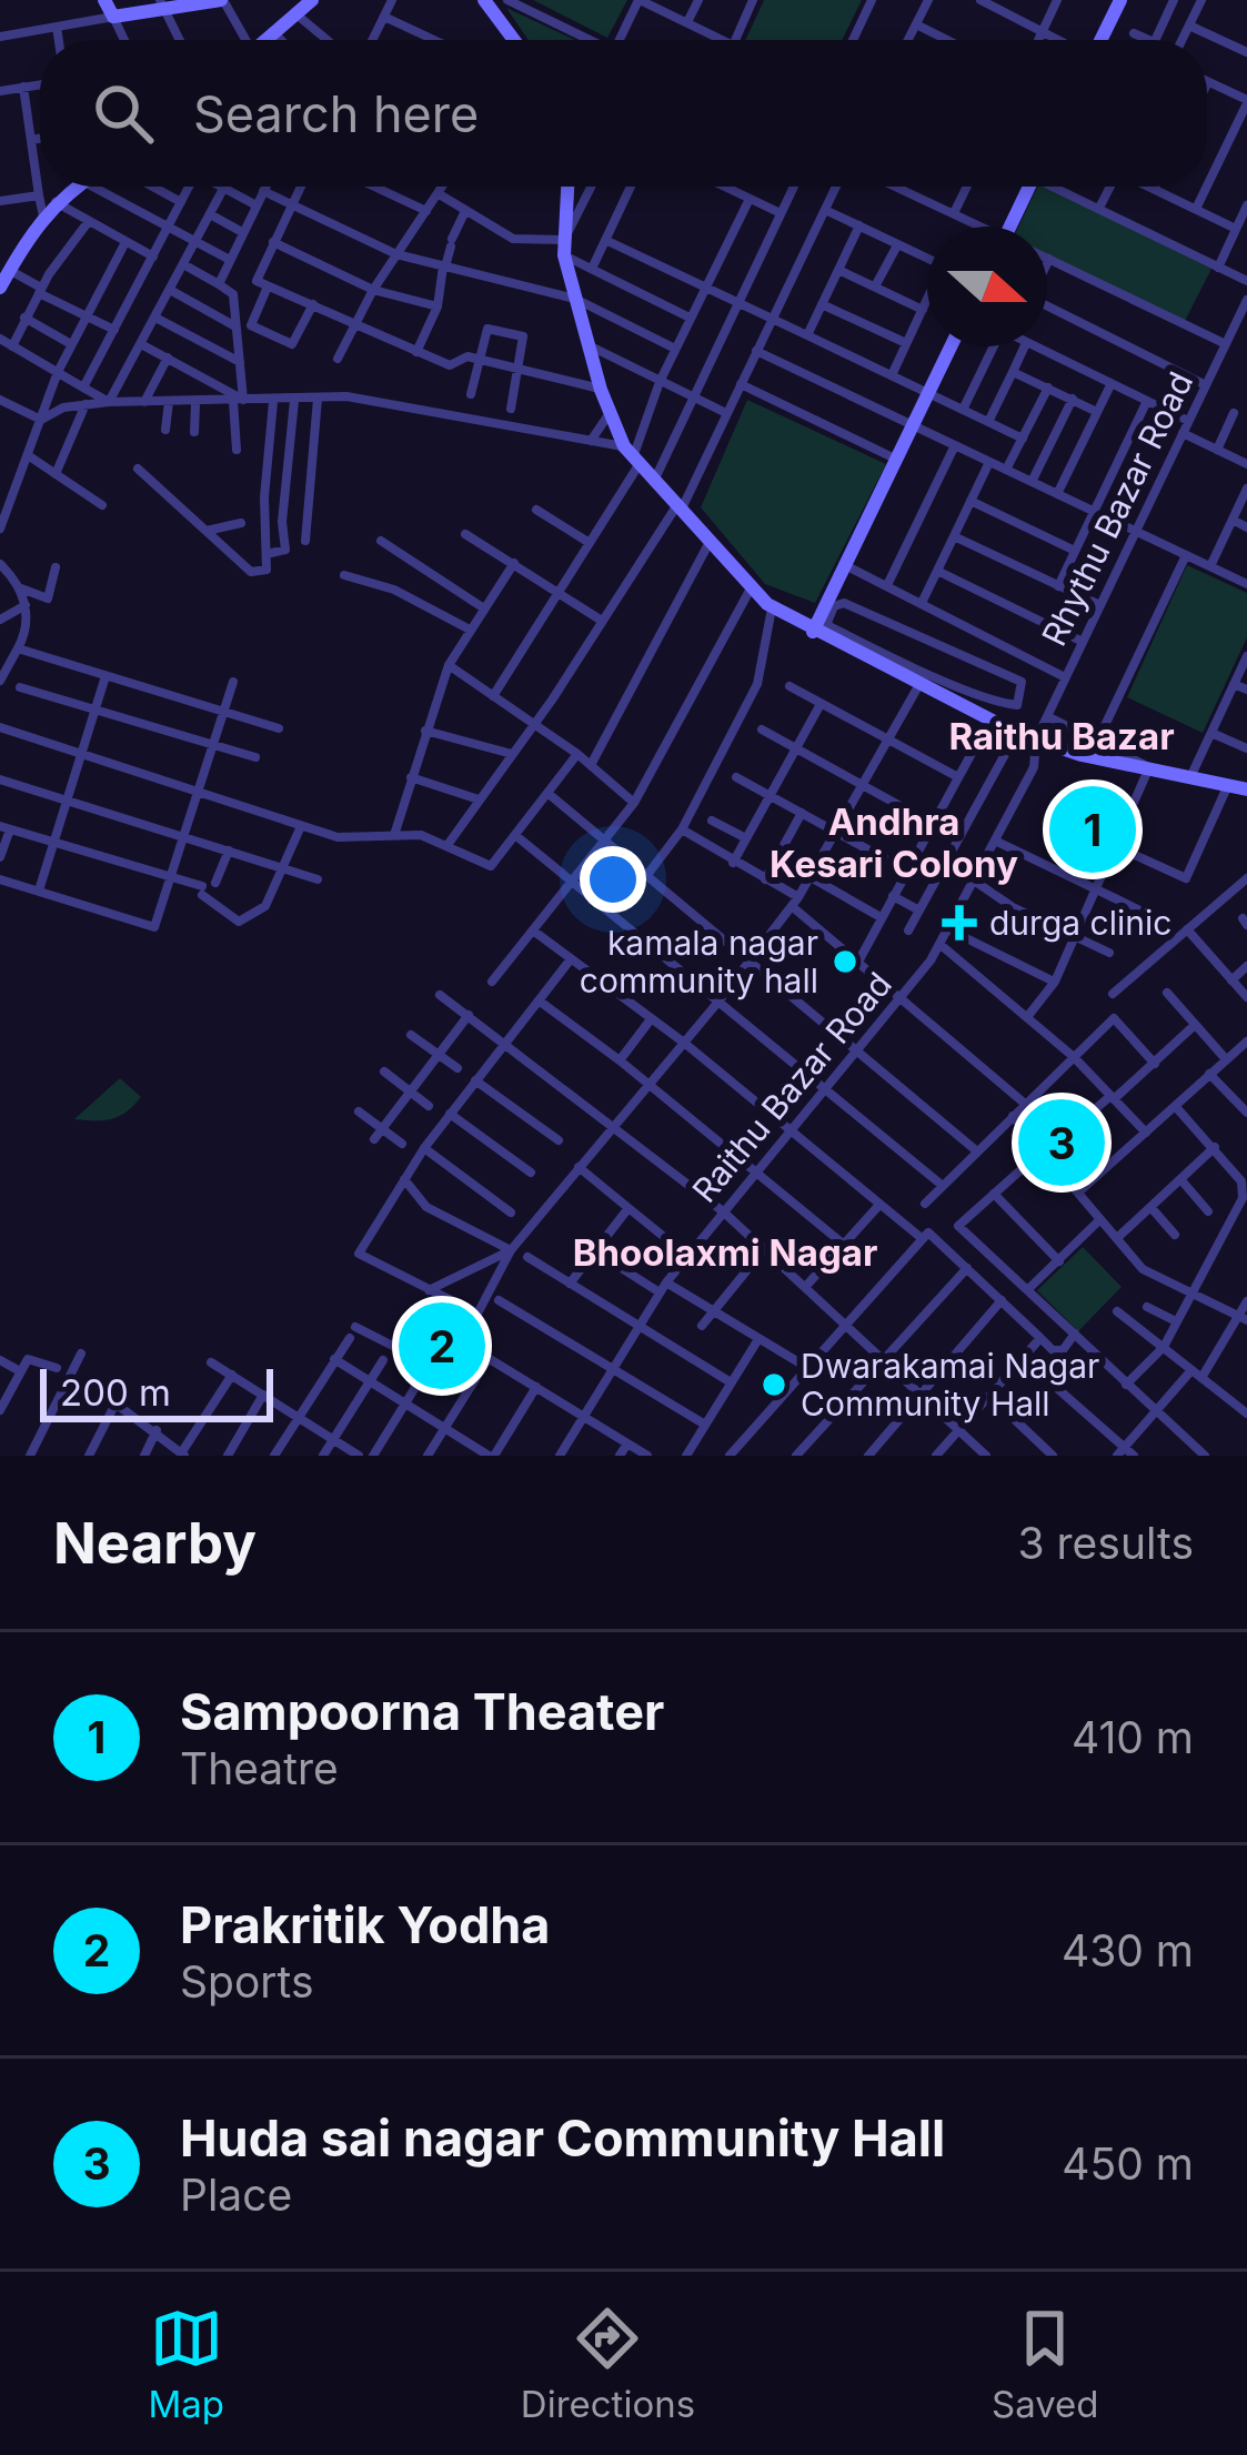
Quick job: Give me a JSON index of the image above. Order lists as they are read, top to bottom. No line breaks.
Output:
{"streets":{"street":["Rhythu Bazar Road","Raithu Bazar Road"]},"crossings":[["Rhythu Bazar Road","Raithu Bazar Road"]],"districts":["Raithu Bazar","Andhra Kesari Colony","Bhoolaxmi Nagar"],"places":{"health":["durga clinic"],"other":["kamala nagar community hall","Dwarakamai Nagar Community Hall"]},"scale_bar":"200 m","north":"right","page":{"search":"Search here","pins":["1","3","2"],"scale":"200 m","heading":["Nearby","3 results"],"list":[{"mark":"1","name":"Sampoorna Theater","note":"Theatre","value":"410 m"},{"mark":"2","name":"Prakritik Yodha","note":"Sports","value":"430 m"},{"mark":"3","name":"Huda sai nagar Community Hall","note":"Place","value":"450 m"}],"nav":["Map","Directions","Saved"]}}
